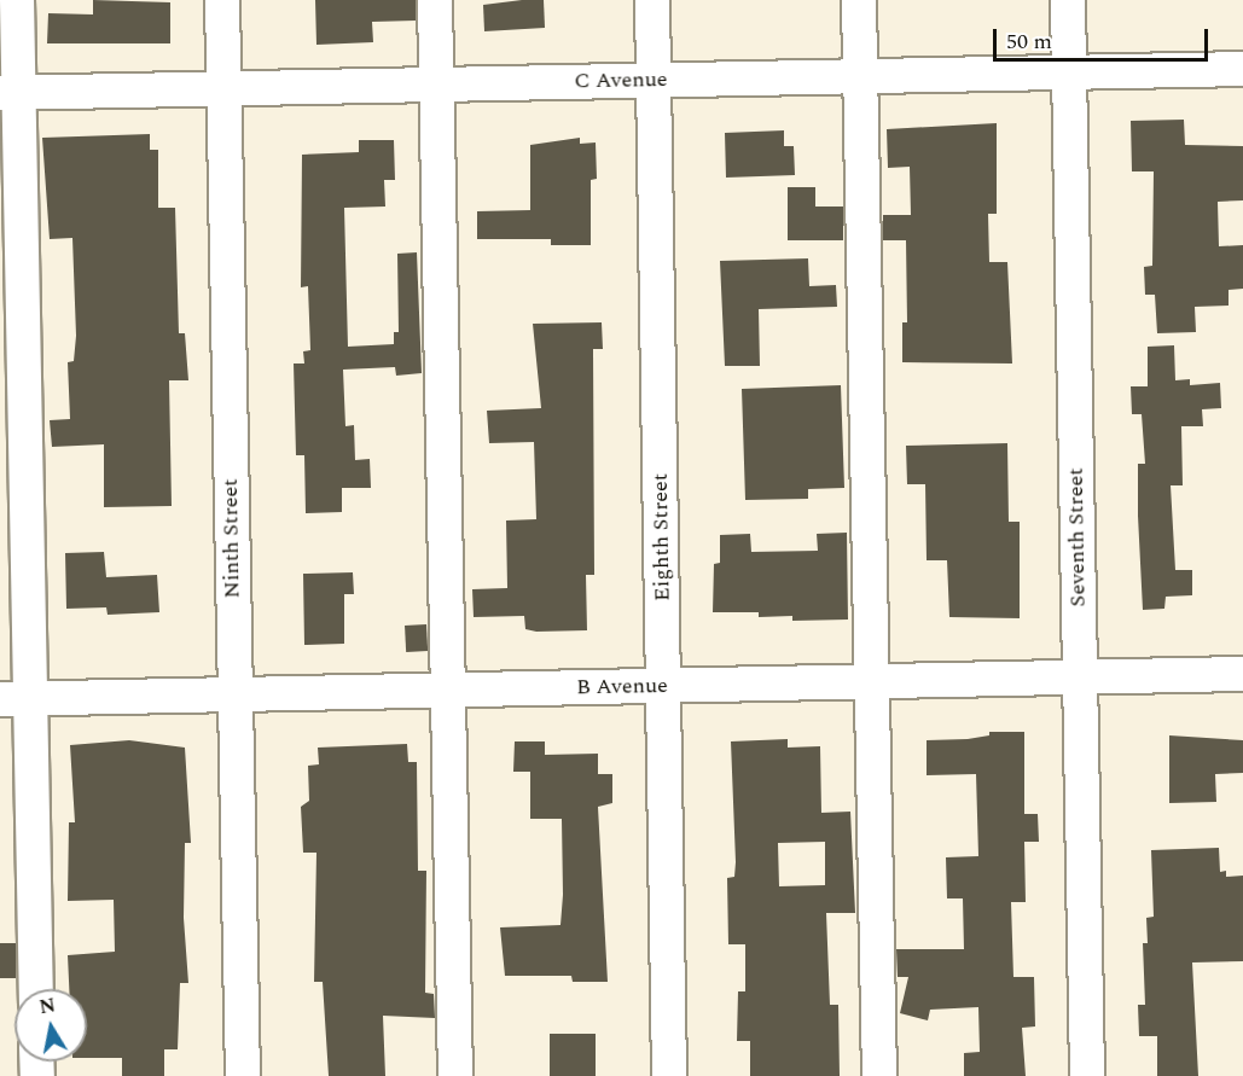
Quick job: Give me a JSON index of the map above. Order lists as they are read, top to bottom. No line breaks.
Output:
{"streets":{"street":["C Avenue","Eighth Street","Seventh Street","Ninth Street","B Avenue"]},"crossings":[["C Avenue","Eighth Street"],["C Avenue","Seventh Street"],["C Avenue","Ninth Street"],["Eighth Street","B Avenue"],["Seventh Street","B Avenue"],["Ninth Street","B Avenue"]],"scale_bar":"50 m","north":"top"}
